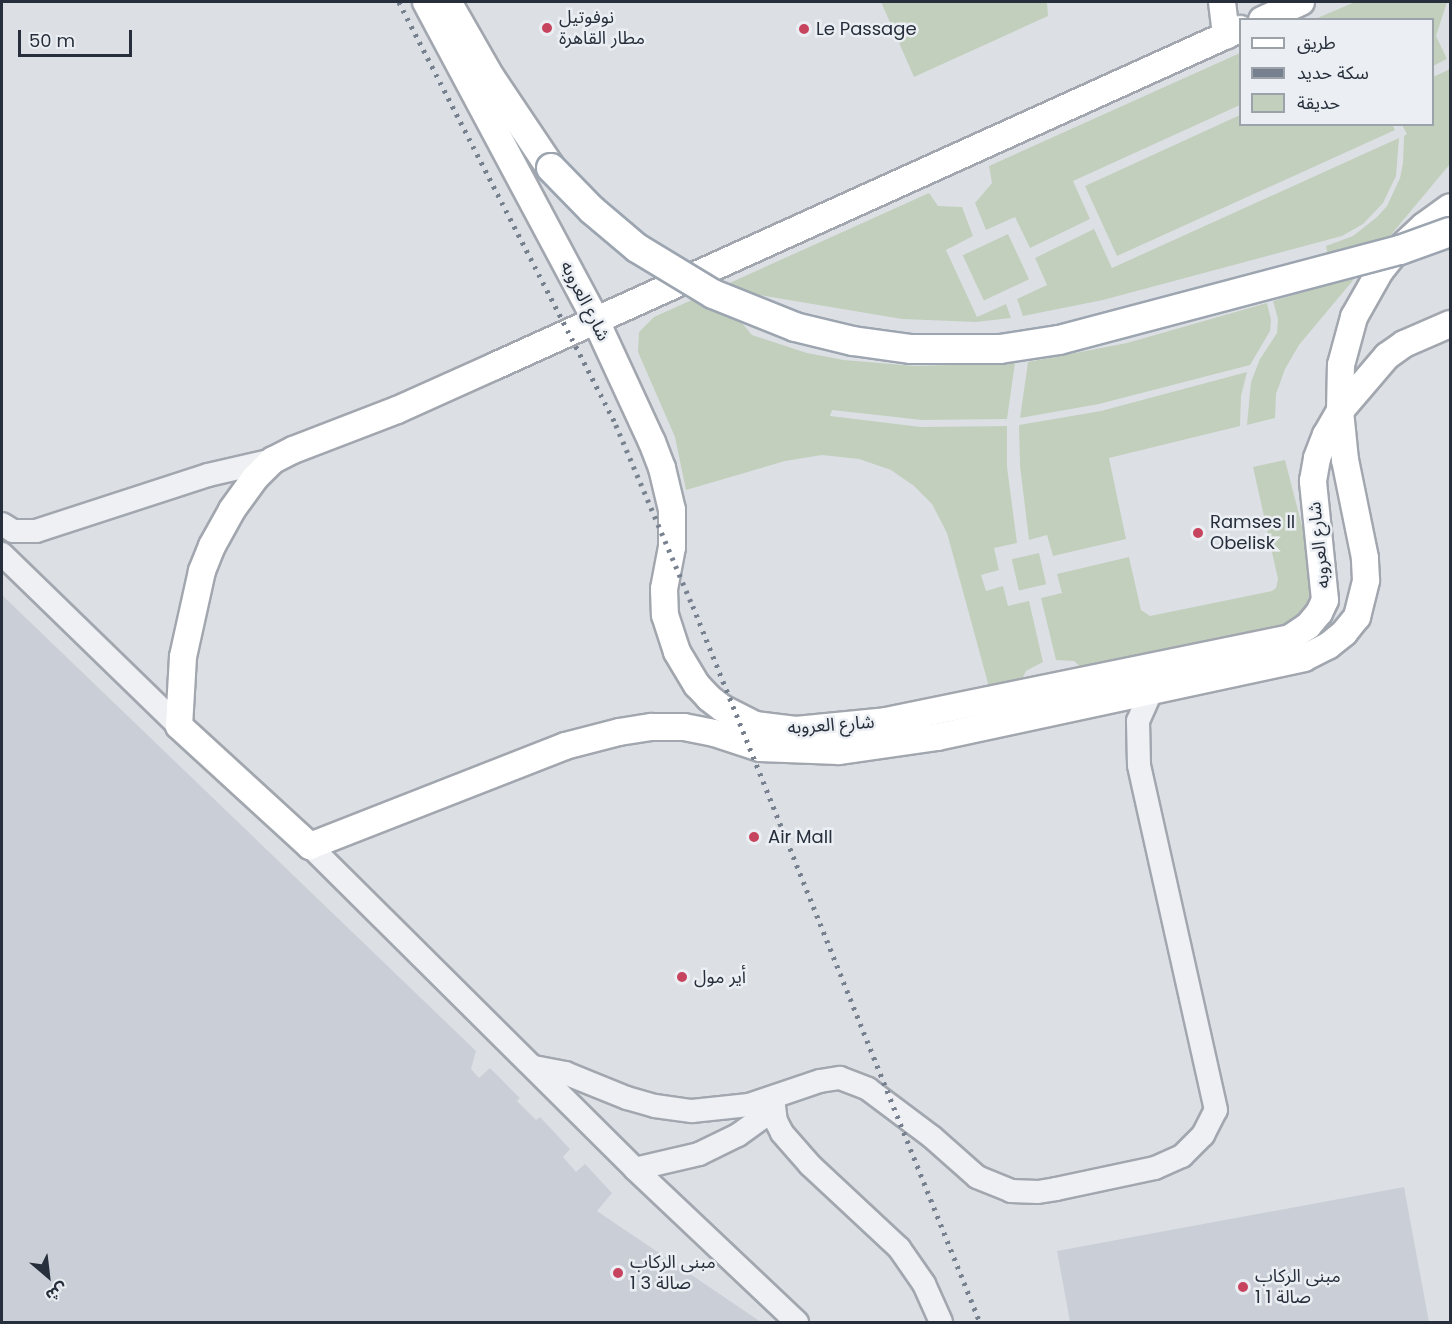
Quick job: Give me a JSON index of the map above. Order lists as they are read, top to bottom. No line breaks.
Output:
{"streets":{"main road":["شارع العروبه"]},"places":["نوفوتيل مطار القاهرة","Le Passage","Ramses II Obelisk","Air Mall","أير مول","مبنى الركاب 1 صالة 3","مبنى الركاب 1 صالة 1"],"legend":["طريق","سكة حديد","حديقة"],"scale_bar":"50 m","north":"bottom right"}
